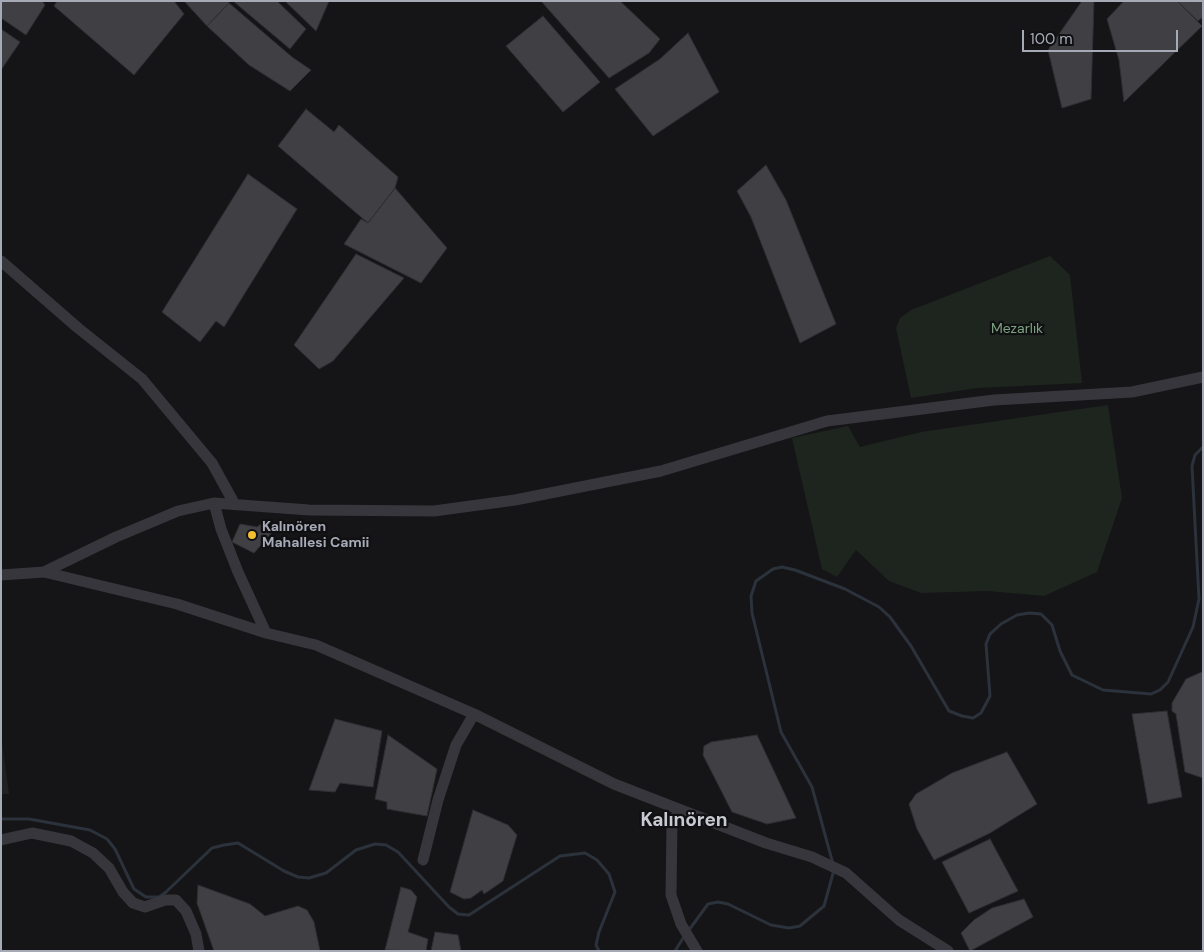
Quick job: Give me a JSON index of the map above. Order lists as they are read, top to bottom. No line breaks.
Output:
{"districts":["Kalınören"],"parks":["Mezarlık"],"places":["Kalınören Mahallesi Camii"],"scale_bar":"100 m"}
